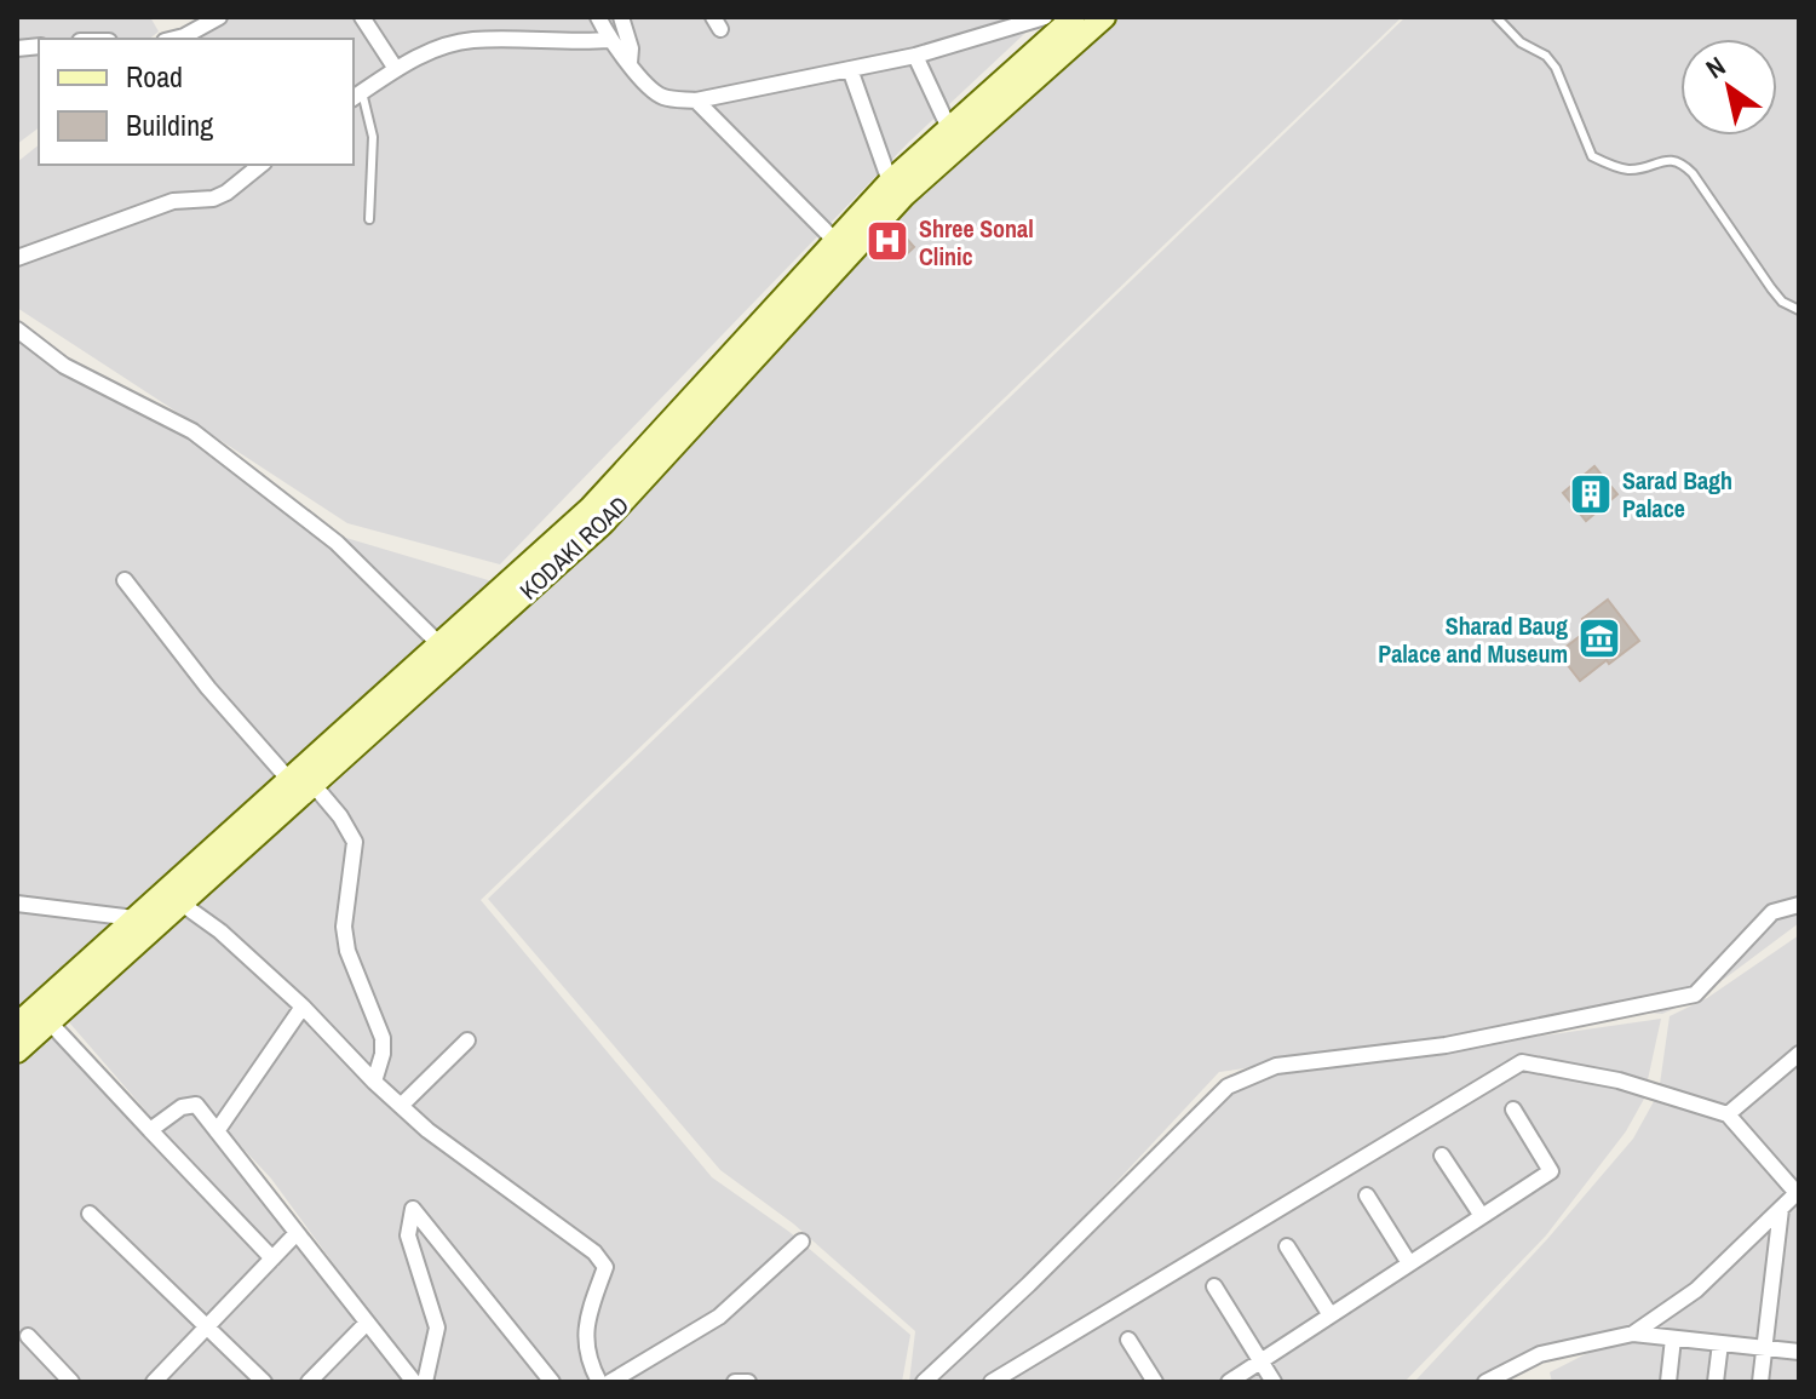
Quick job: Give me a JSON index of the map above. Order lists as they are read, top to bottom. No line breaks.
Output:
{"streets":{"main road":["KODAKI ROAD"]},"places":{"hospital":["Shree Sonal Clinic"],"building":["Sarad Bagh Palace"],"museum":["Sharad Baug Palace and Museum"]},"legend":["Road","Building"],"north":"top left"}
